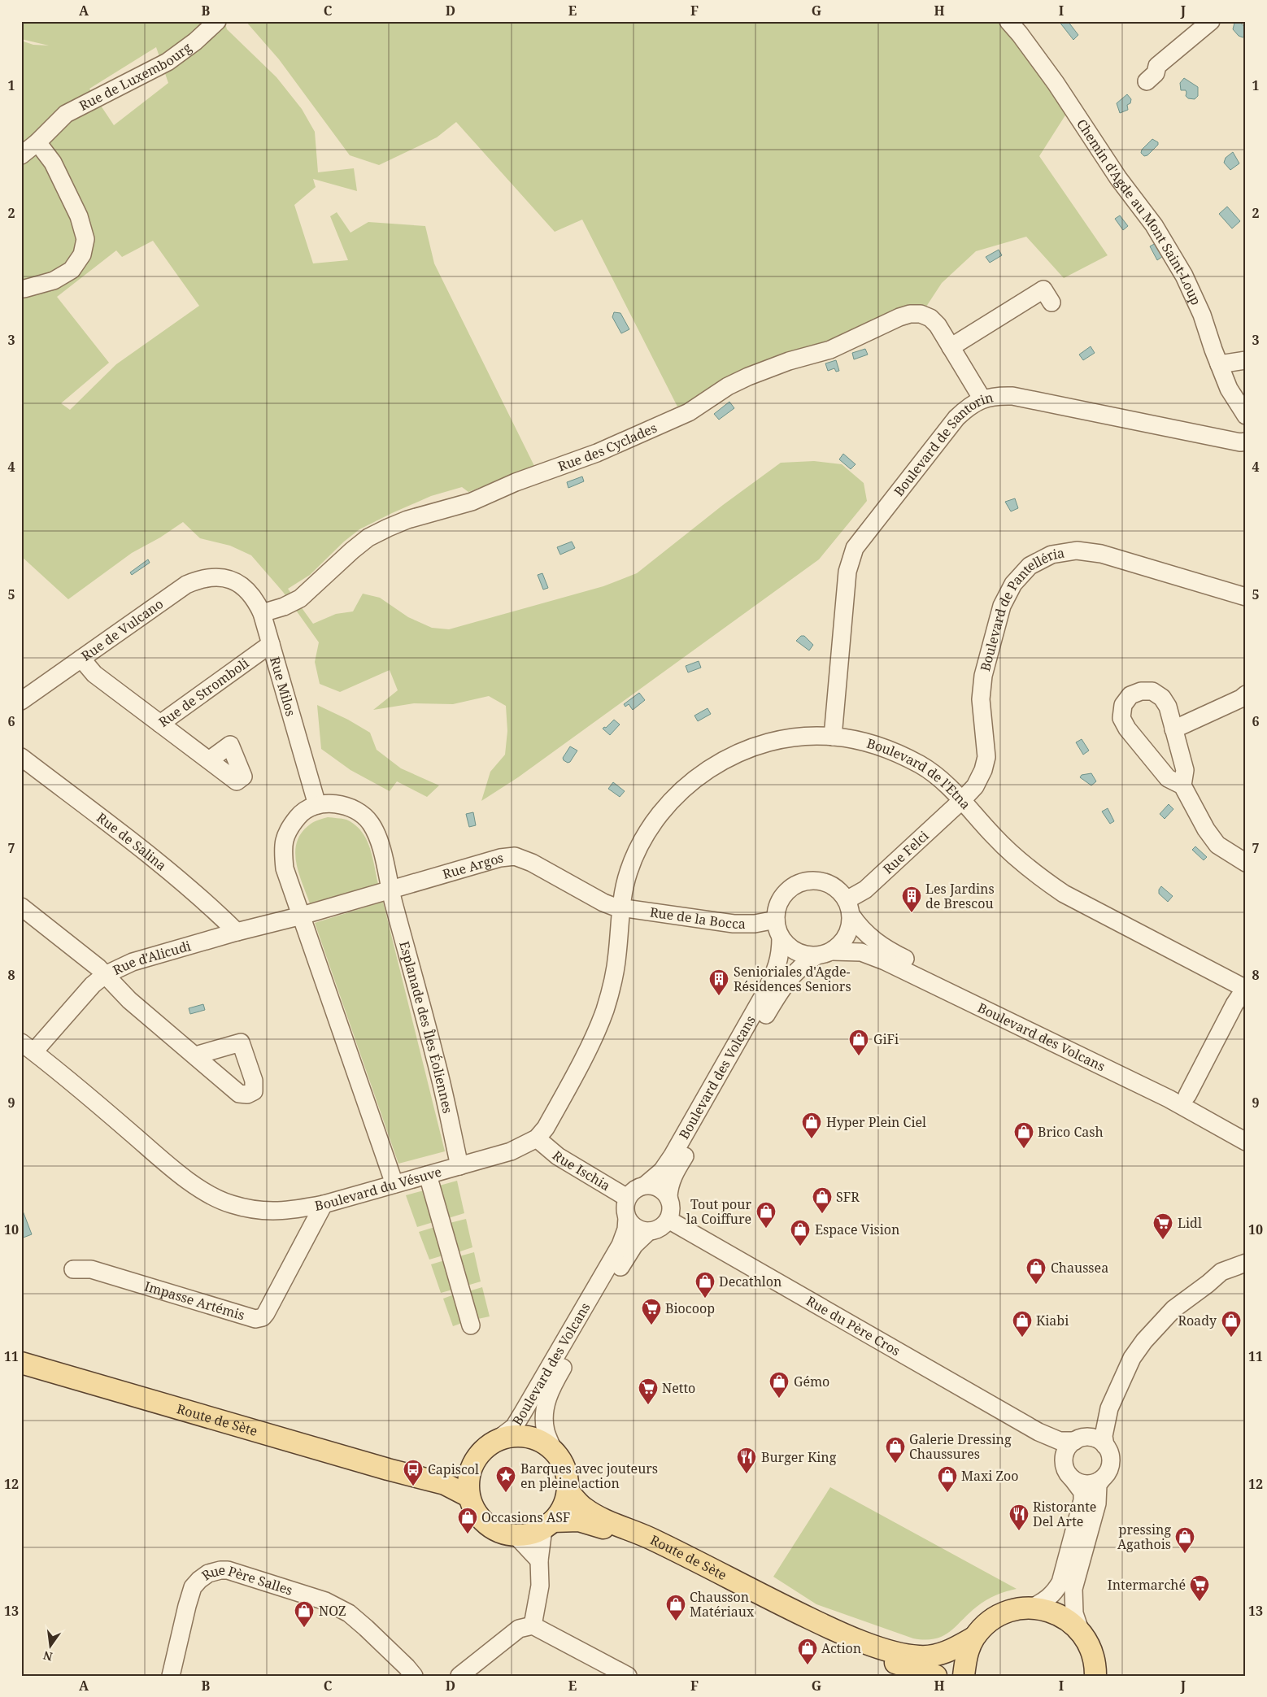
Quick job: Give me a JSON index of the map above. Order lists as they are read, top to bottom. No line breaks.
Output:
{"streets":{"main road":["Route de Sète"],"street":["Rue de Luxembourg","Chemin d'Agde au Mont Saint-Loup","Rue des Cyclades","Boulevard de Santorin","Boulevard de Pantelléria","Rue de Vulcano","Rue Milos","Rue de Stromboli","Boulevard de l'Etna","Rue de Salina","Rue Felci","Rue Argos","Rue de la Bocca","Rue d'Alicudi","Esplanade des Îles Éoliennes","Boulevard des Volcans","Rue Ischia","Boulevard du Vésuve","Impasse Artémis","Rue du Père Cros","Rue Père Salles"]},"crossings":[["Rue des Cyclades","Boulevard de Santorin"],["Rue des Cyclades","Rue Milos"],["Boulevard de Santorin","Boulevard de l'Etna"],["Boulevard de Pantelléria","Boulevard de l'Etna"],["Boulevard de Pantelléria","Rue Felci"],["Rue de Vulcano","Rue Milos"],["Rue de Vulcano","Rue de Stromboli"],["Rue Milos","Rue de Stromboli"],["Rue Milos","Rue Argos"],["Rue Milos","Rue d'Alicudi"],["Rue Milos","Esplanade des Îles Éoliennes"],["Boulevard de l'Etna","Rue Felci"],["Boulevard de l'Etna","Rue Argos"],["Boulevard de l'Etna","Rue de la Bocca"],["Boulevard de l'Etna","Boulevard du Vésuve"],["Rue de Salina","Rue d'Alicudi"],["Rue Felci","Rue de la Bocca"],["Rue Felci","Boulevard des Volcans"],["Rue Argos","Rue de la Bocca"],["Rue Argos","Rue d'Alicudi"],["Rue Argos","Esplanade des Îles Éoliennes"],["Rue Argos","Boulevard du Vésuve"],["Rue de la Bocca","Boulevard des Volcans"],["Rue de la Bocca","Boulevard du Vésuve"],["Rue d'Alicudi","Esplanade des Îles Éoliennes"],["Rue d'Alicudi","Boulevard du Vésuve"],["Esplanade des Îles Éoliennes","Boulevard du Vésuve"],["Boulevard des Volcans","Rue Ischia"],["Boulevard des Volcans","Rue du Père Cros"],["Boulevard des Volcans","Route de Sète"],["Rue Ischia","Boulevard du Vésuve"],["Rue Ischia","Rue du Père Cros"],["Boulevard du Vésuve","Impasse Artémis"]],"places":{"building":["Les Jardins de Brescou","Senioriales d'Agde- Résidences Seniors"],"shop":["GiFi","Hyper Plein Ciel","Brico Cash","SFR","Tout pour la Coiffure","Espace Vision","Chaussea","Decathlon","Kiabi","Roady","Gémo","Galerie Dressing Chaussures","Maxi Zoo","Occasions ASF","pressing Agathois","Chausson Matériaux","NOZ","Action"],"supermarket":["Lidl","Biocoop","Netto","Intermarché"],"restaurant":["Burger King","Ristorante Del Arte"],"bus stop":["Capiscol"],"place":["Barques avec jouteurs en pleine action"]},"north":"bottom","grid":{"columns":["A","B","C","D","E","F","G","H","I","J"],"rows":["1","2","3","4","5","6","7","8","9","10","11","12","13"]}}
